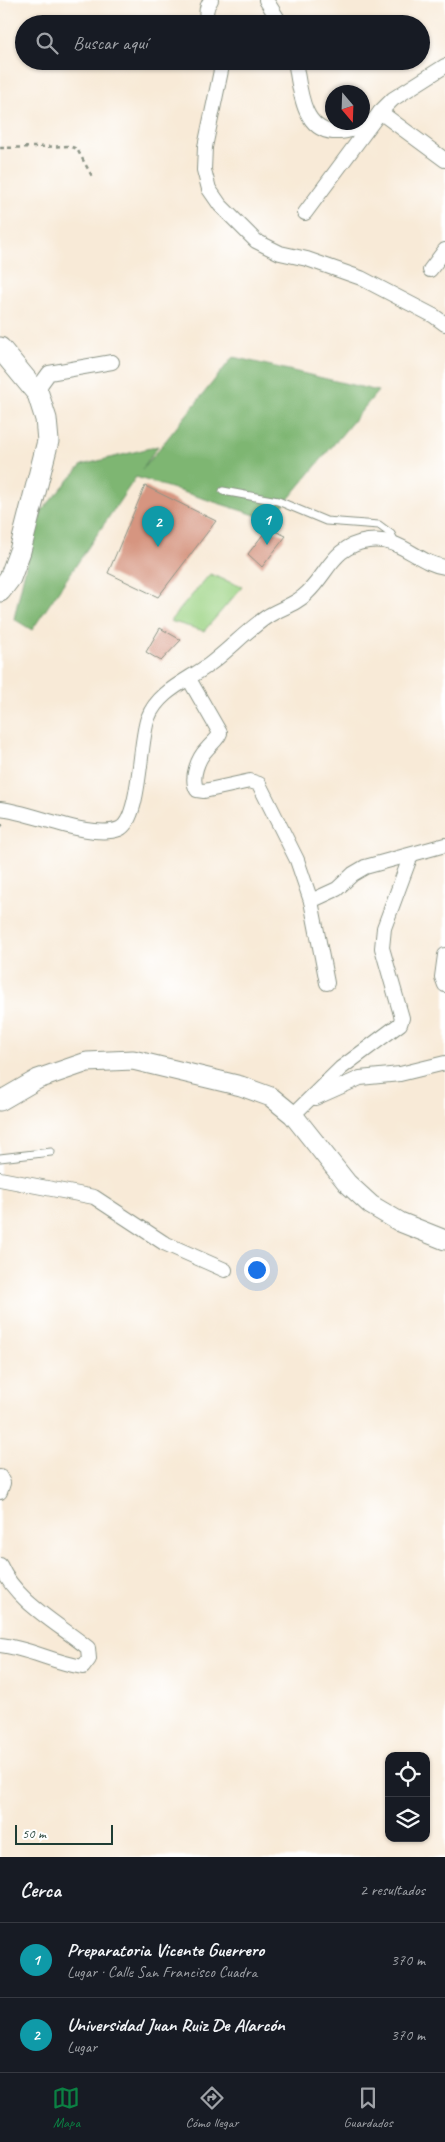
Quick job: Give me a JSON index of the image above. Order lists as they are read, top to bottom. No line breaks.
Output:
{"scale_bar":"50 m","north":"bottom","page":{"search":"Buscar aquí","pins":["1","2"],"scale":"50 m","heading":["Cerca","2 resultados"],"list":[{"mark":"1","name":"Preparatoria Vicente Guerrero","note":"Lugar · Calle San Francisco Cuadra","value":"370 m"},{"mark":"2","name":"Universidad Juan Ruiz De Alarcón","note":"Lugar","value":"370 m"}],"nav":["Mapa","Cómo llegar","Guardados"]}}
